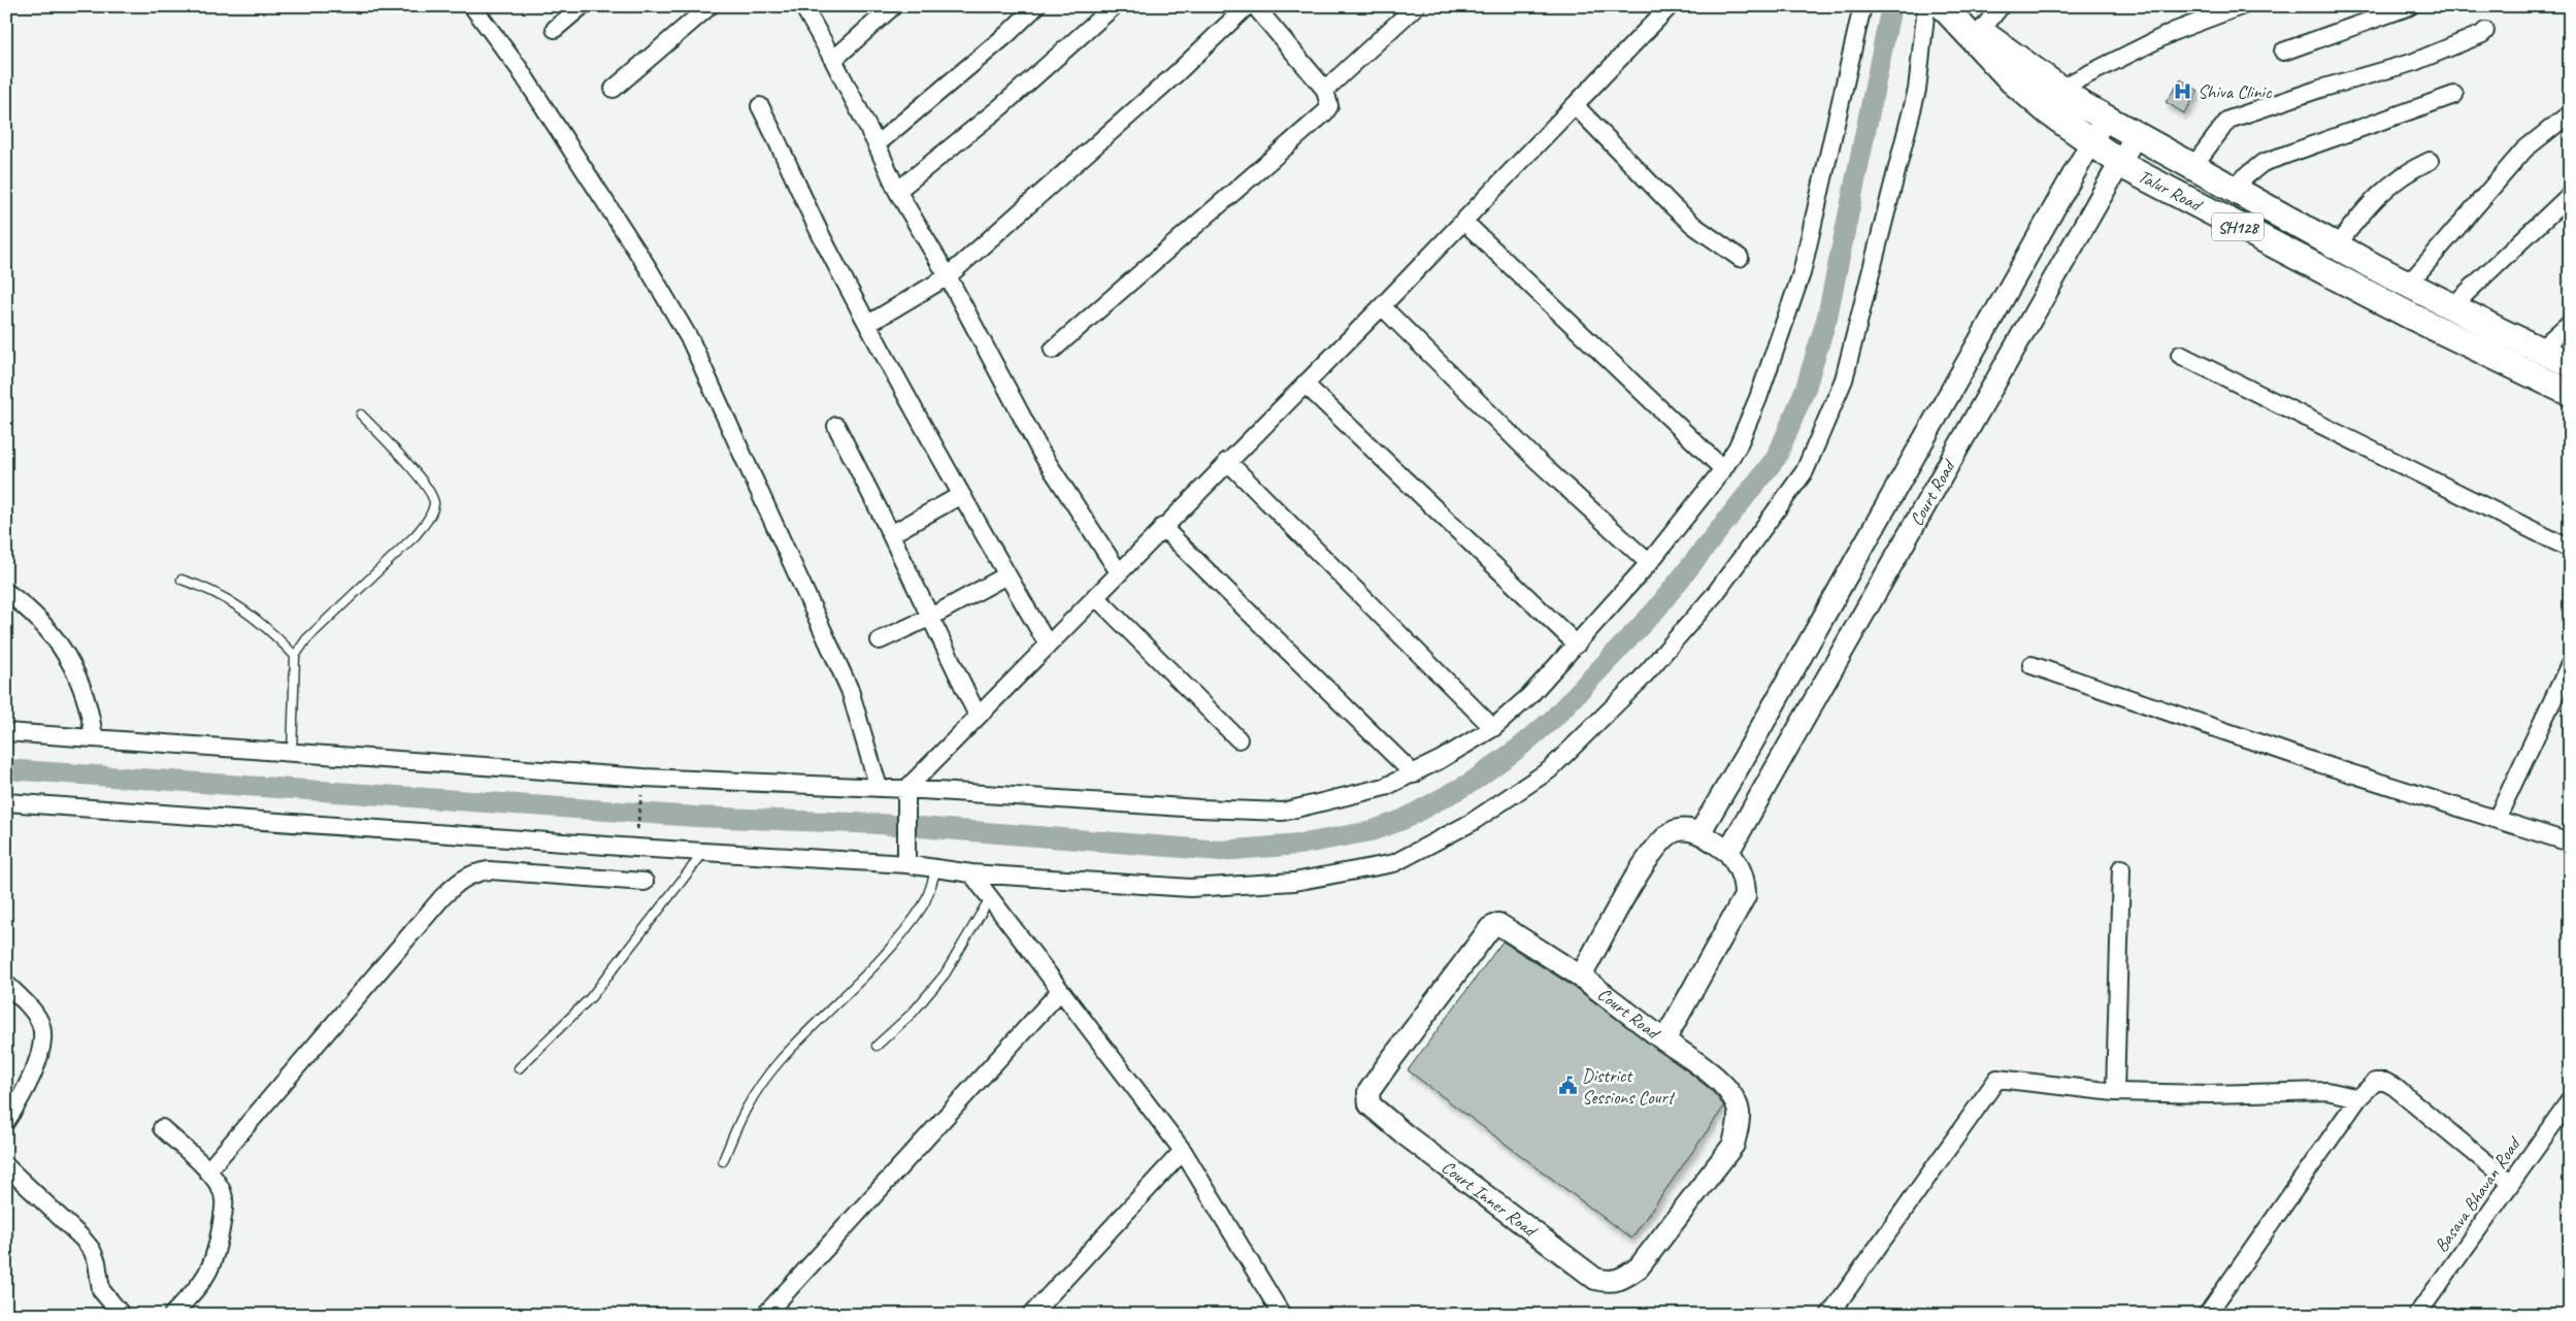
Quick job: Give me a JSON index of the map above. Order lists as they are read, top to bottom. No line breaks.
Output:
{"streets":{"main road":["Talur Road","SH128"],"street":["Court Road","Basava Bhavan Road","Court Inner Road"]},"crossings":[["Talur Road","Court Road"],["Court Road","Court Inner Road"]],"places":{"hospital":["Shiva Clinic"],"public building":["District Sessions Court"]}}
